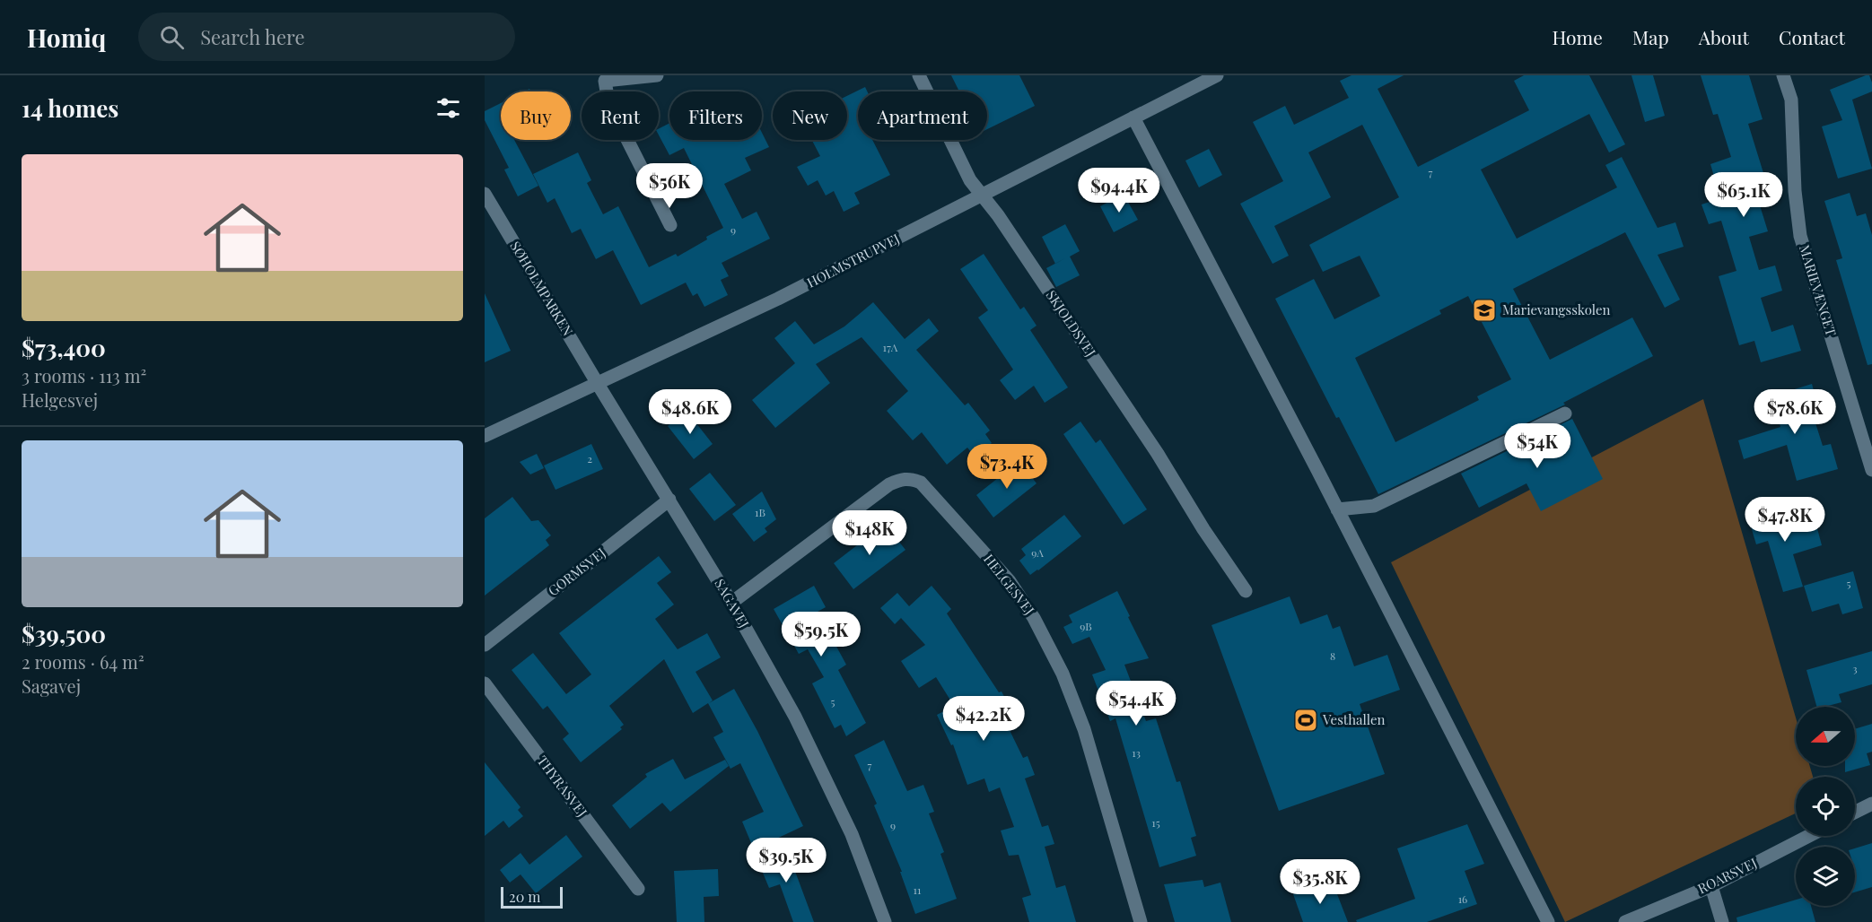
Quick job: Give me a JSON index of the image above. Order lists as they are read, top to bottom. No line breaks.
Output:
{"streets":{"street":["HOLMSTRUPVEJ","SØHOLMPARKEN","MARIEVÆNGET","SKJOLDSVEJ","GORMSVEJ","HELGESVEJ","SAGAVEJ","THYRASVEJ","ROARSVEJ"]},"crossings":[["HOLMSTRUPVEJ","SØHOLMPARKEN"],["HOLMSTRUPVEJ","SKJOLDSVEJ"],["HOLMSTRUPVEJ","SAGAVEJ"],["SØHOLMPARKEN","SAGAVEJ"],["GORMSVEJ","SAGAVEJ"],["HELGESVEJ","SAGAVEJ"]],"places":{"school or university":["Marievangsskolen"],"sports":["Vesthallen"]},"house_numbers":["7","9","17A","2","1B","9A","5","9B","8","3","5","13","7","15","9","11","16"],"scale_bar":"20 m","north":"left","page":{"header":"Homiq","search":"Search here","nav":["Home","Map","About","Contact"],"heading":"14 homes","chip":["Buy","Rent","Filters","New","Apartment"],"list":[{"name":"$73,400","note":"3 rooms · 113 m² · Helgesvej"},{"name":"$39,500","note":"2 rooms · 64 m² · Sagavej"}],"price":["$56K","$94.4K","$65.1K","$48.6K","$78.6K","$54K","$73.4K","$47.8K","$148K","$59.5K","$54.4K","$42.2K","$39.5K","$35.8K"],"scale":"20 m"}}
